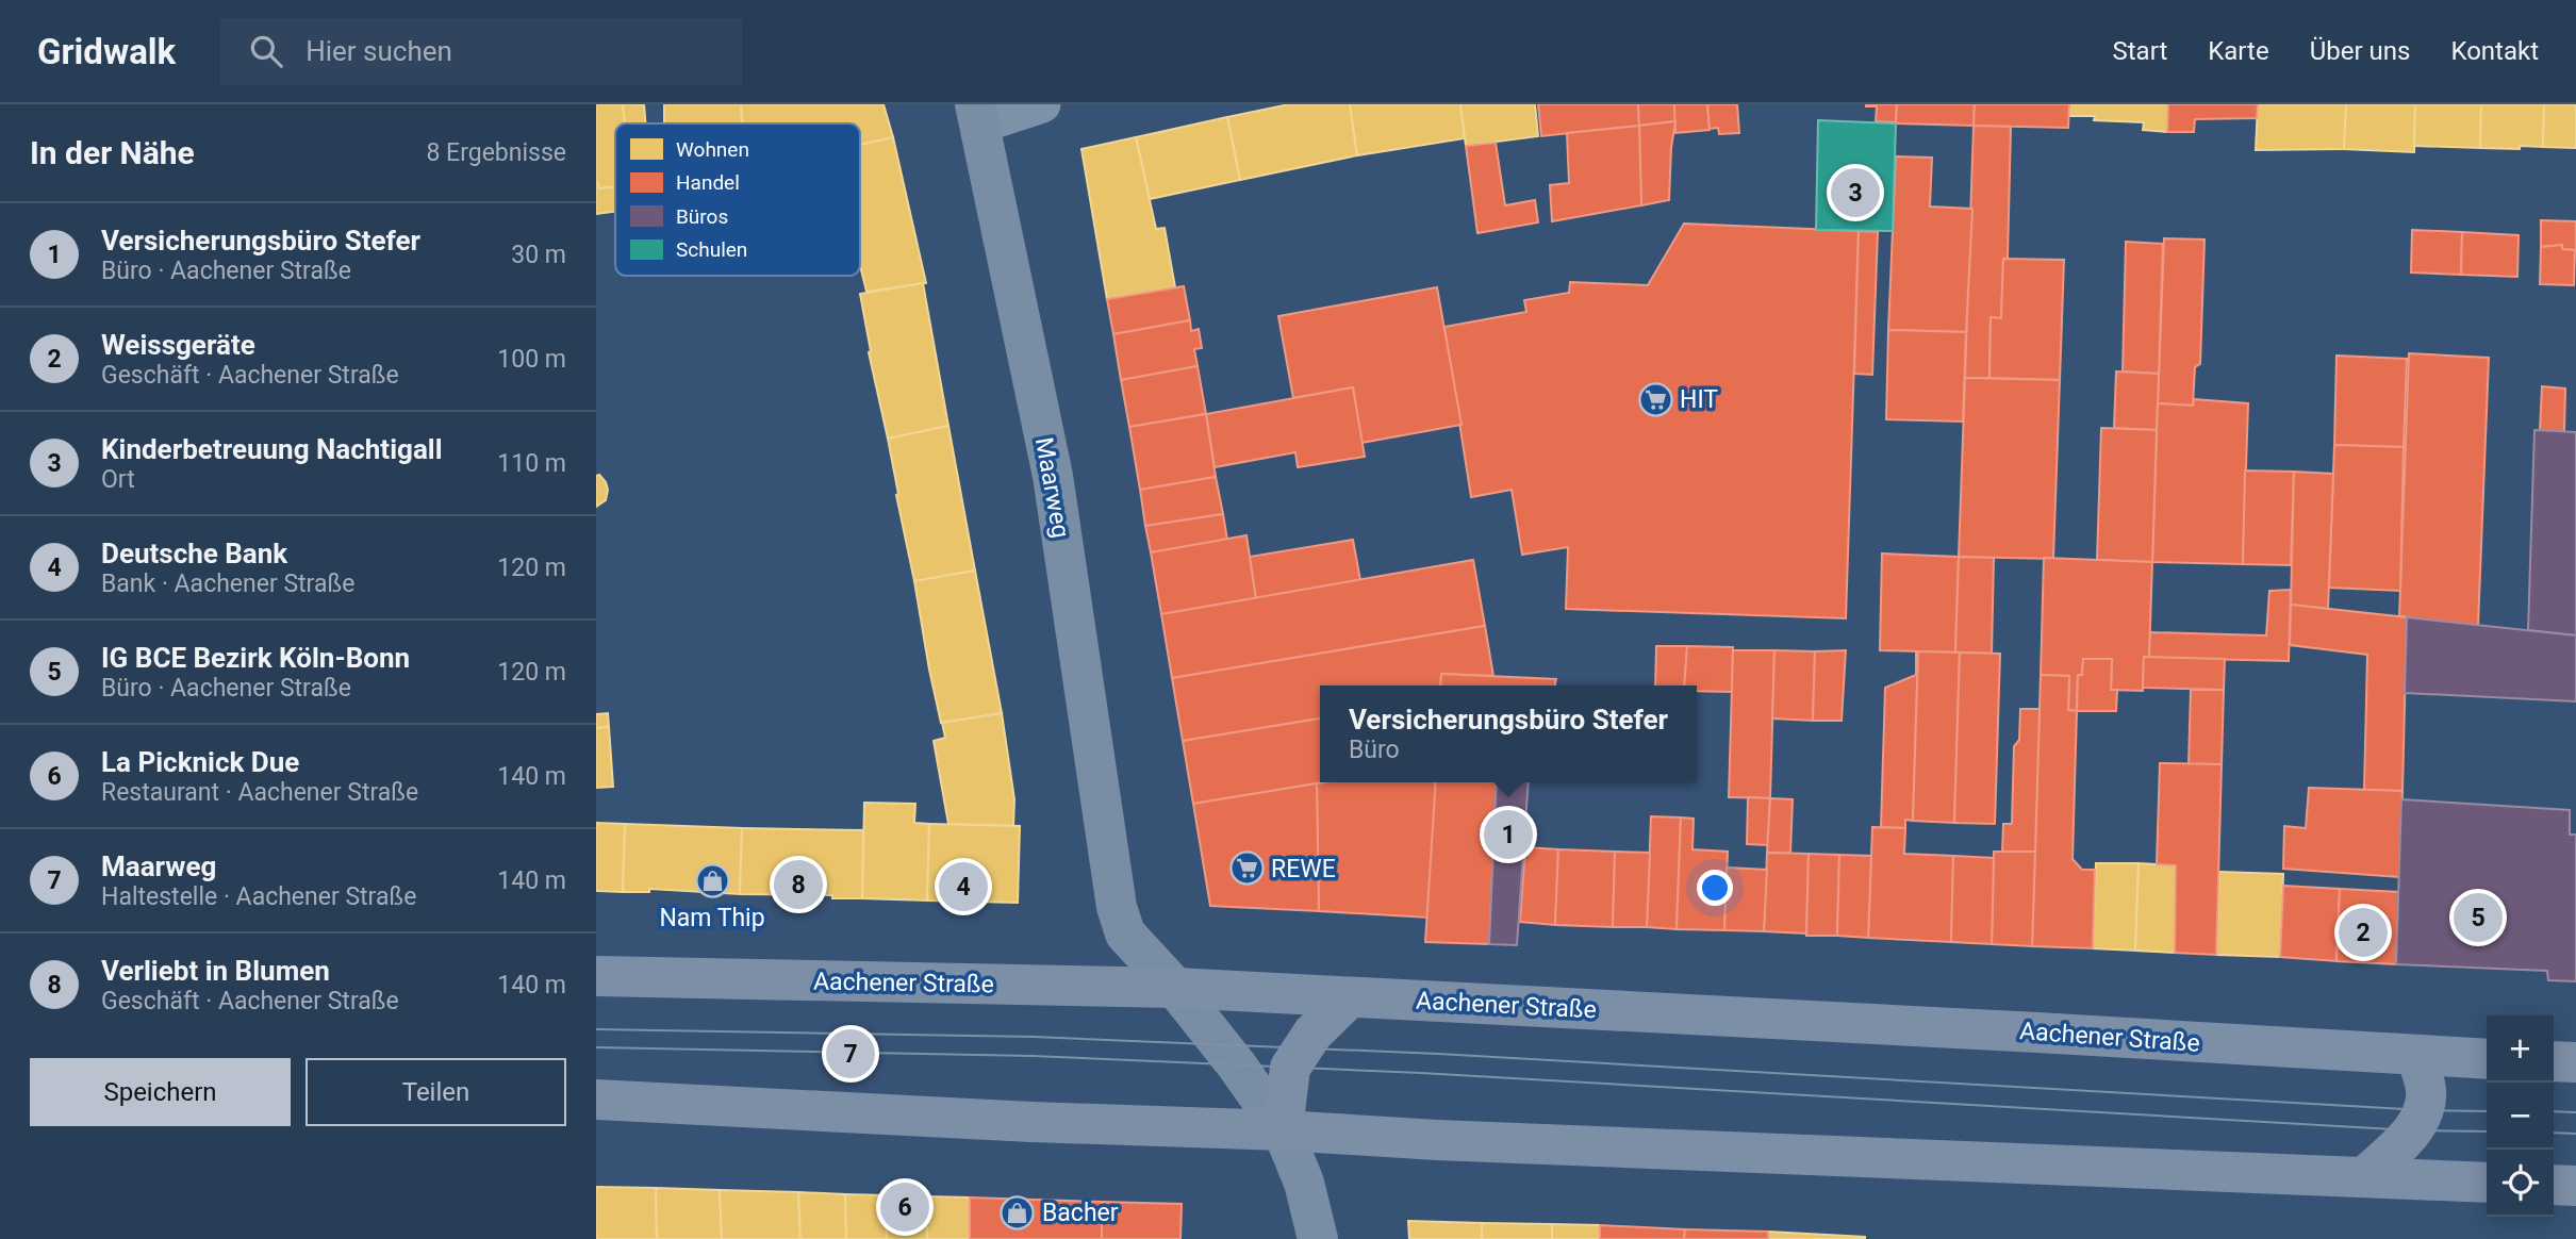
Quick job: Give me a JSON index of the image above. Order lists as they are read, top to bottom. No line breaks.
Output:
{"streets":{"main road":["Maarweg","Aachener Straße"]},"crossings":[["Maarweg","Aachener Straße"]],"places":{"supermarket":["HIT","REWE"],"shop":["Nam Thip","Bacher"]},"legend":["Wohnen","Handel","Büros","Schulen"],"page":{"header":"Gridwalk","search":"Hier suchen","nav":["Start","Karte","Über uns","Kontakt"],"heading":["In der Nähe","8 Ergebnisse"],"pins":["3","1","8","4","5","2","7","6"],"list":[{"mark":"1","name":"Versicherungsbüro Stefer","note":"Büro · Aachener Straße","value":"30 m"},{"mark":"2","name":"Weissgeräte","note":"Geschäft · Aachener Straße","value":"100 m"},{"mark":"3","name":"Kinderbetreuung Nachtigall","note":"Ort","value":"110 m"},{"mark":"4","name":"Deutsche Bank","note":"Bank · Aachener Straße","value":"120 m"},{"mark":"5","name":"IG BCE Bezirk Köln-Bonn","note":"Büro · Aachener Straße","value":"120 m"},{"mark":"6","name":"La Picknick Due","note":"Restaurant · Aachener Straße","value":"140 m"},{"mark":"7","name":"Maarweg","note":"Haltestelle · Aachener Straße","value":"140 m"},{"mark":"8","name":"Verliebt in Blumen","note":"Geschäft · Aachener Straße","value":"140 m"}],"popup":["Versicherungsbüro Stefer","Büro"],"map_buttons":["+","−"],"buttons":["Speichern","Teilen"]}}
